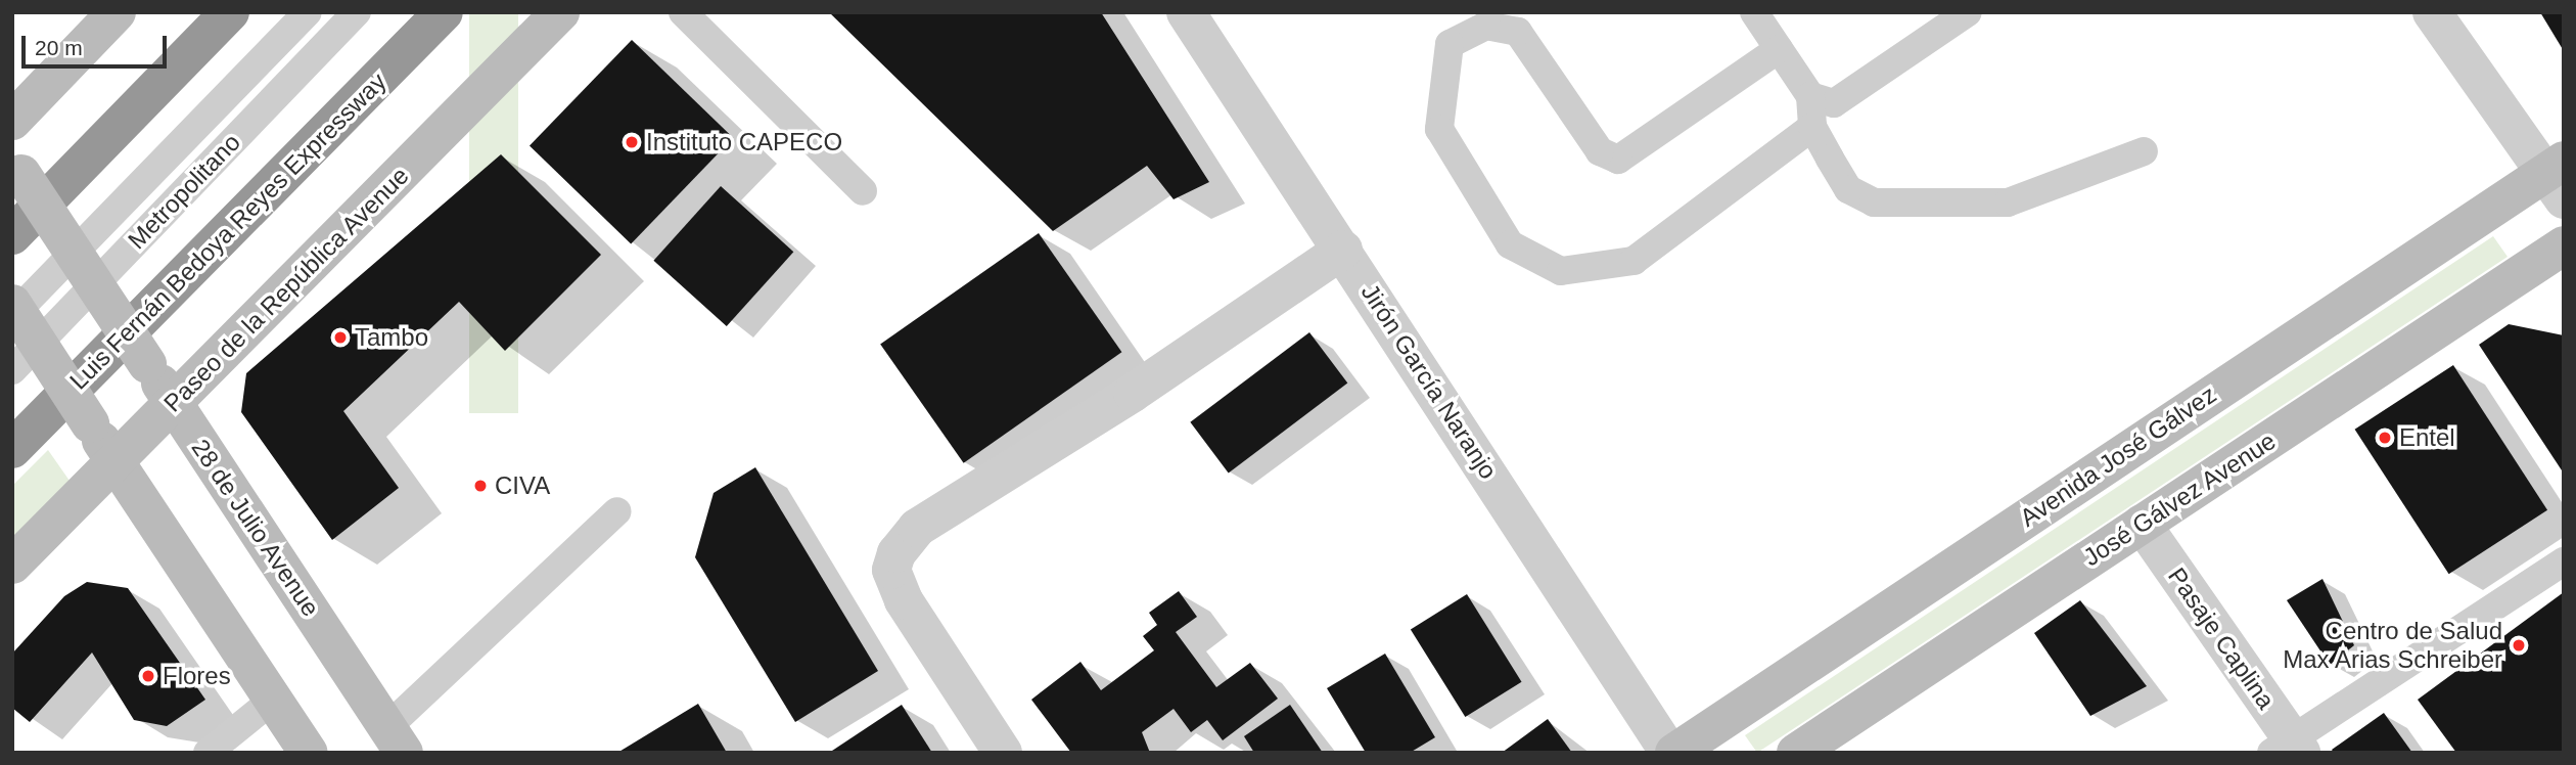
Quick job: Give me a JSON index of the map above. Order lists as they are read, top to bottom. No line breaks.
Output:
{"streets":{"highway":["Luis Fernán Bedoya Reyes Expressway"],"main road":["Paseo de la República Avenue","Avenida José Gálvez","José Gálvez Avenue","28 de Julio Avenue"],"street":["Jirón García Naranjo","Pasaje Caplina"],"lane":["Metropolitano"]},"crossings":[["Paseo de la República Avenue","28 de Julio Avenue"],["Jirón García Naranjo","Avenida José Gálvez"],["José Gálvez Avenue","Pasaje Caplina"]],"places":["Instituto CAPECO","Tambo","Entel","CIVA","Centro de Salud Max Arias Schreiber","Flores"],"scale_bar":"20 m"}
